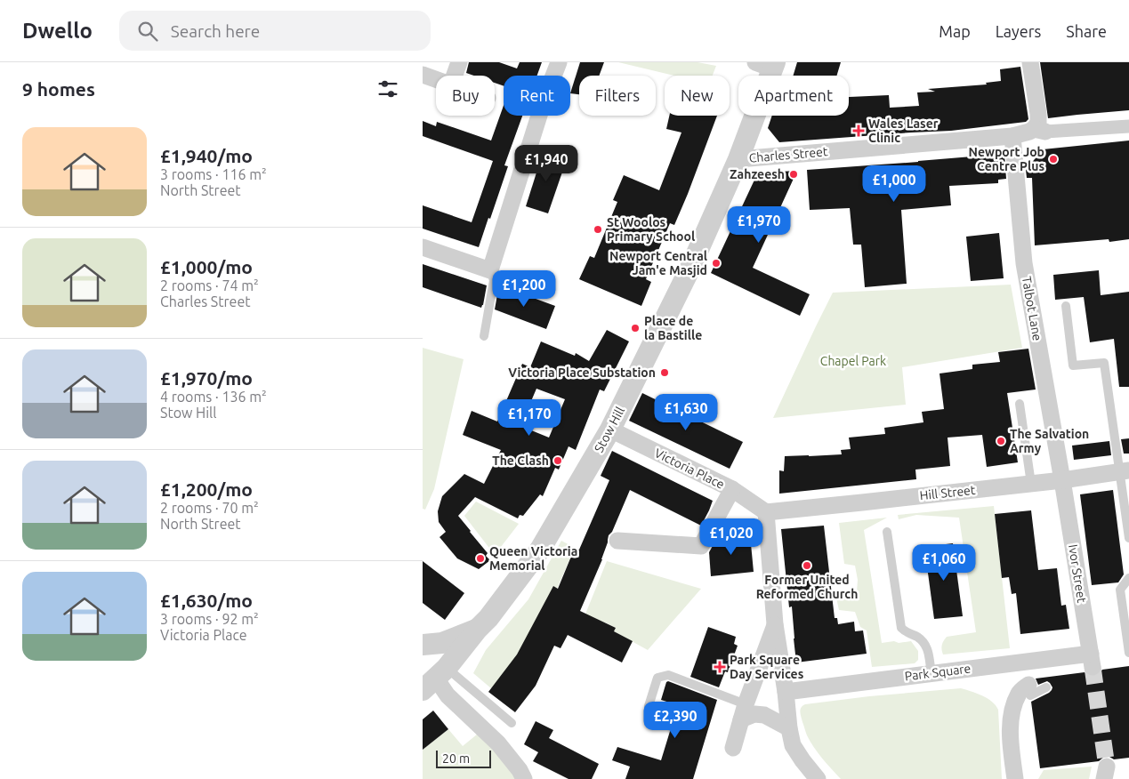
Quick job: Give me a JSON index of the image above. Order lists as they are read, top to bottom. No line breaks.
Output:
{"streets":{"street":["Charles Street","Talbot Lane","Stow Hill","Victoria Place","Hill Street","Ivor Street","Park Square"]},"crossings":[["Charles Street","Talbot Lane"],["Charles Street","Stow Hill"],["Talbot Lane","Hill Street"],["Talbot Lane","Ivor Street"],["Stow Hill","Victoria Place"],["Victoria Place","Hill Street"],["Hill Street","Ivor Street"],["Ivor Street","Park Square"]],"parks":["Chapel Park"],"places":{"health":["Wales Laser Clinic","Park Square Day Services"],"other":["Newport Job Centre Plus","Zahzeesh","St Woolos Primary School","Newport Central Jam'e Masjid","Place de la Bastille","Victoria Place Substation","The Salvation Army","The Clash","Queen Victoria Memorial","Former United Reformed Church"]},"scale_bar":"20 m","page":{"header":"Dwello","search":"Search here","nav":["Map","Layers","Share"],"heading":"9 homes","chip":["Buy","Rent","Filters","New","Apartment"],"list":[{"name":"£1,940/mo","note":"3 rooms · 116 m² · North Street"},{"name":"£1,000/mo","note":"2 rooms · 74 m² · Charles Street"},{"name":"£1,970/mo","note":"4 rooms · 136 m² · Stow Hill"},{"name":"£1,200/mo","note":"2 rooms · 70 m² · North Street"},{"name":"£1,630/mo","note":"3 rooms · 92 m² · Victoria Place"}],"price":["£1,940","£1,000","£1,970","£1,200","£1,630","£1,170","£1,020","£1,060","£2,390"],"scale":"20 m"}}
